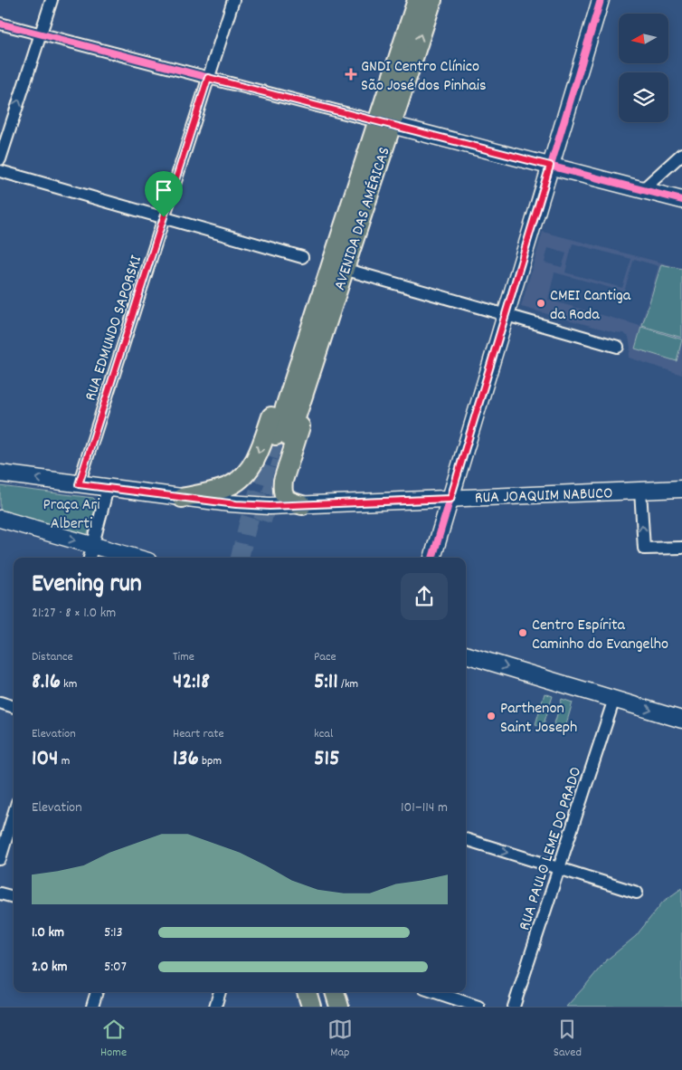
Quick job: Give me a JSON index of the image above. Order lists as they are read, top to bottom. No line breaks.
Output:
{"streets":{"main road":["AVENIDA DAS AMÉRICAS","RUA JOAQUIM NABUCO"],"street":["RUA EDMUNDO SAPORSKI","RUA PAULO LEME DO PRADO"]},"crossings":[["RUA EDMUNDO SAPORSKI","RUA JOAQUIM NABUCO"]],"parks":["Praça Ari Alberti"],"places":{"health":["GNDI Centro Clínico São José dos Pinhais"],"other":["CMEI Cantiga da Roda","Centro Espírita Caminho do Evangelho","Parthenon Saint Joseph"]},"north":"left","page":{"heading":["Evening run","21:27 · 8 × 1.0 km"],"stats":[["Distance","8.16 km"],["Time","42:18"],["Pace","5:11 /km"],["Elevation","104 m"],["Heart rate","136 bpm"],["kcal","515"]],"chart":["Elevation","101–114 m"],"list":[{"name":"1.0 km","note":"5:13"},{"name":"2.0 km","note":"5:07"}],"tabs":["Home","Map","Saved"]}}
